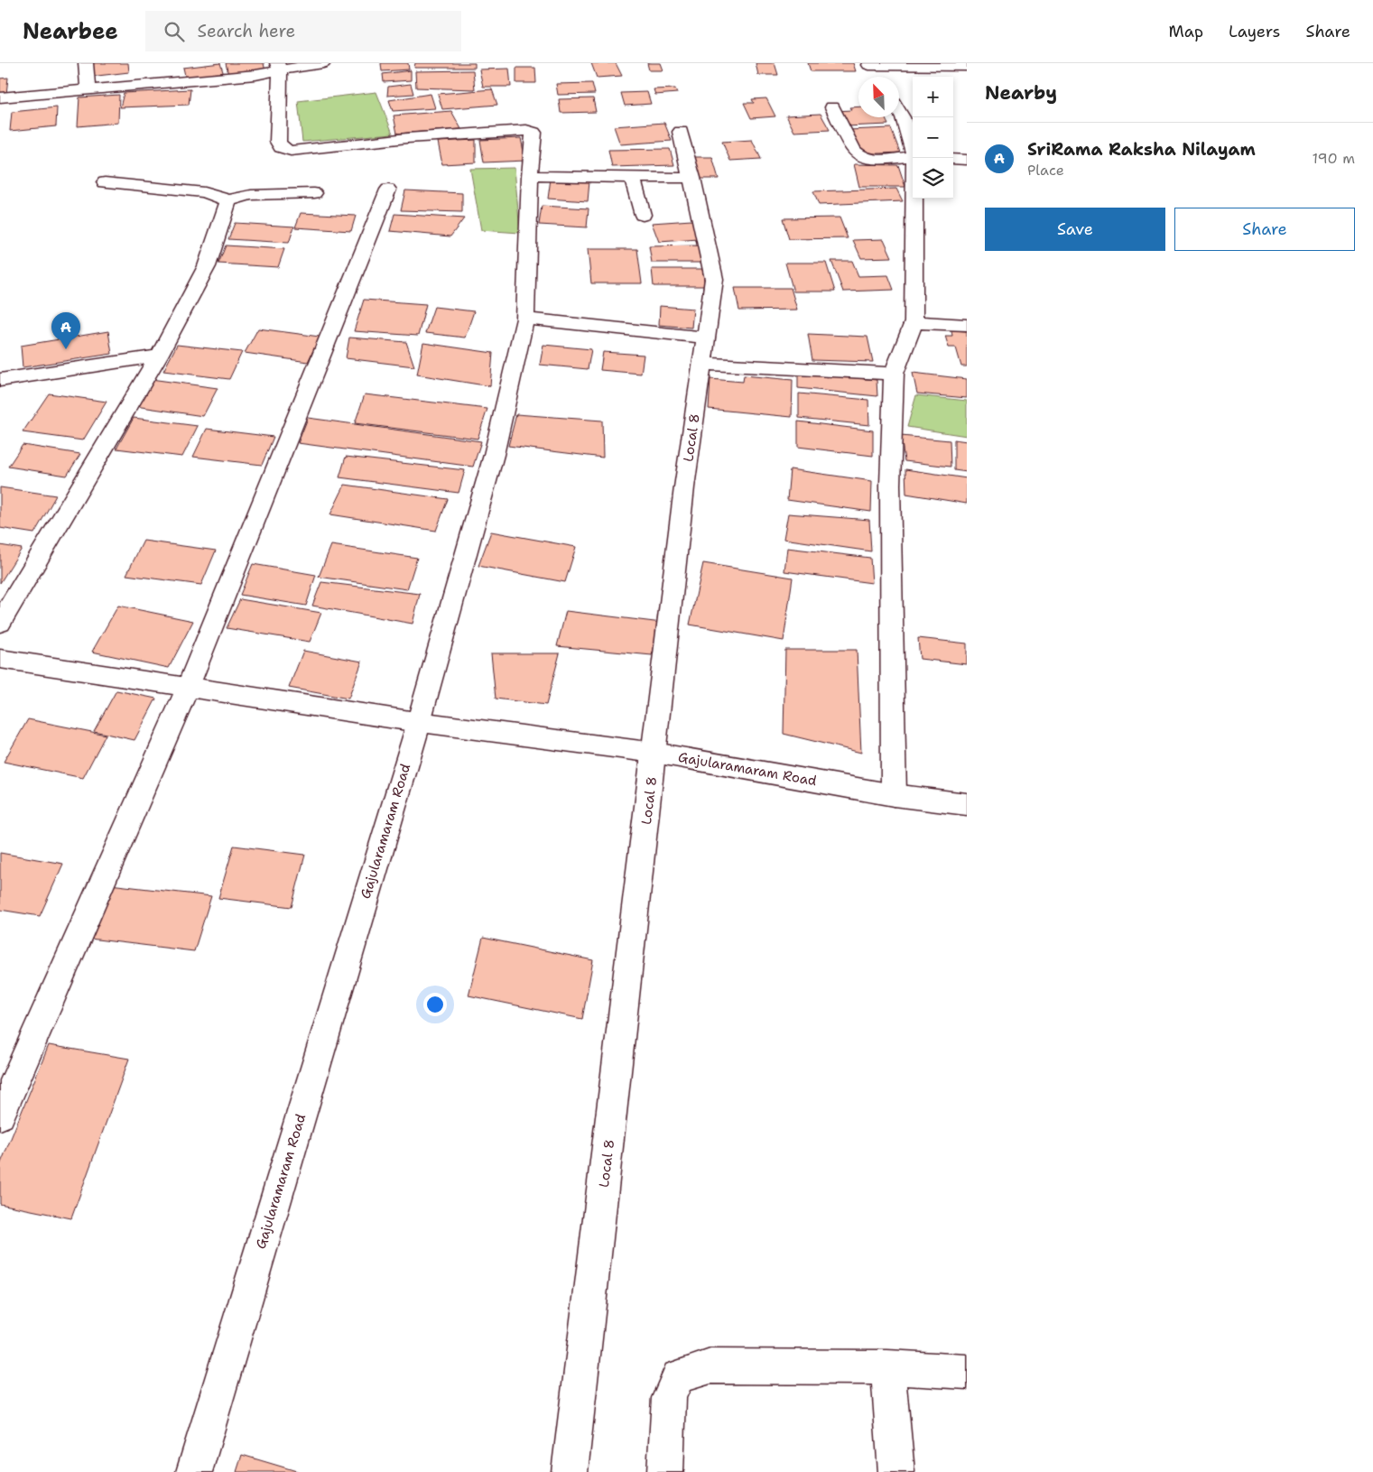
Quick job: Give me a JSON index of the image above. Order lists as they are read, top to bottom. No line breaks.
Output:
{"streets":{"street":["Local 8","Gajularamaram Road"]},"crossings":[["Local 8","Gajularamaram Road"]],"north":"top left","page":{"header":"Nearbee","search":"Search here","nav":["Map","Layers","Share"],"heading":"Nearby","map_buttons":["+","−"],"list":[{"mark":"A","name":"SriRama Raksha Nilayam","note":"Place","value":"190 m"}],"buttons":["Save","Share"],"pins":"A"}}
